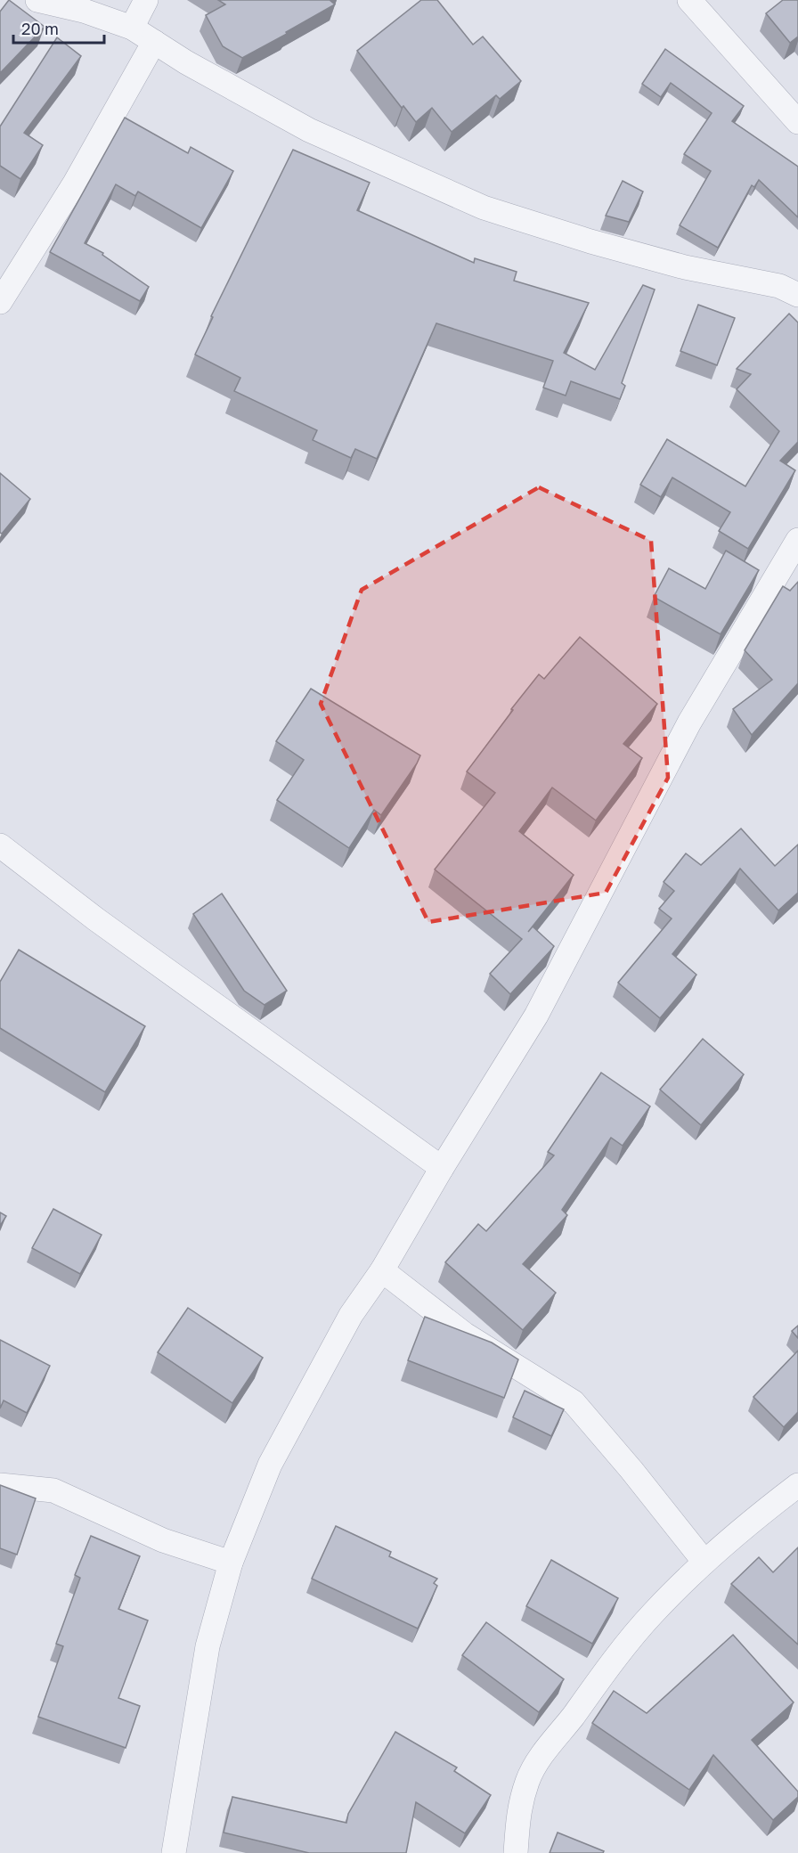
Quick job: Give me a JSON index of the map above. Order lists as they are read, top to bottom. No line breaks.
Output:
{"scale_bar":"20 m"}
